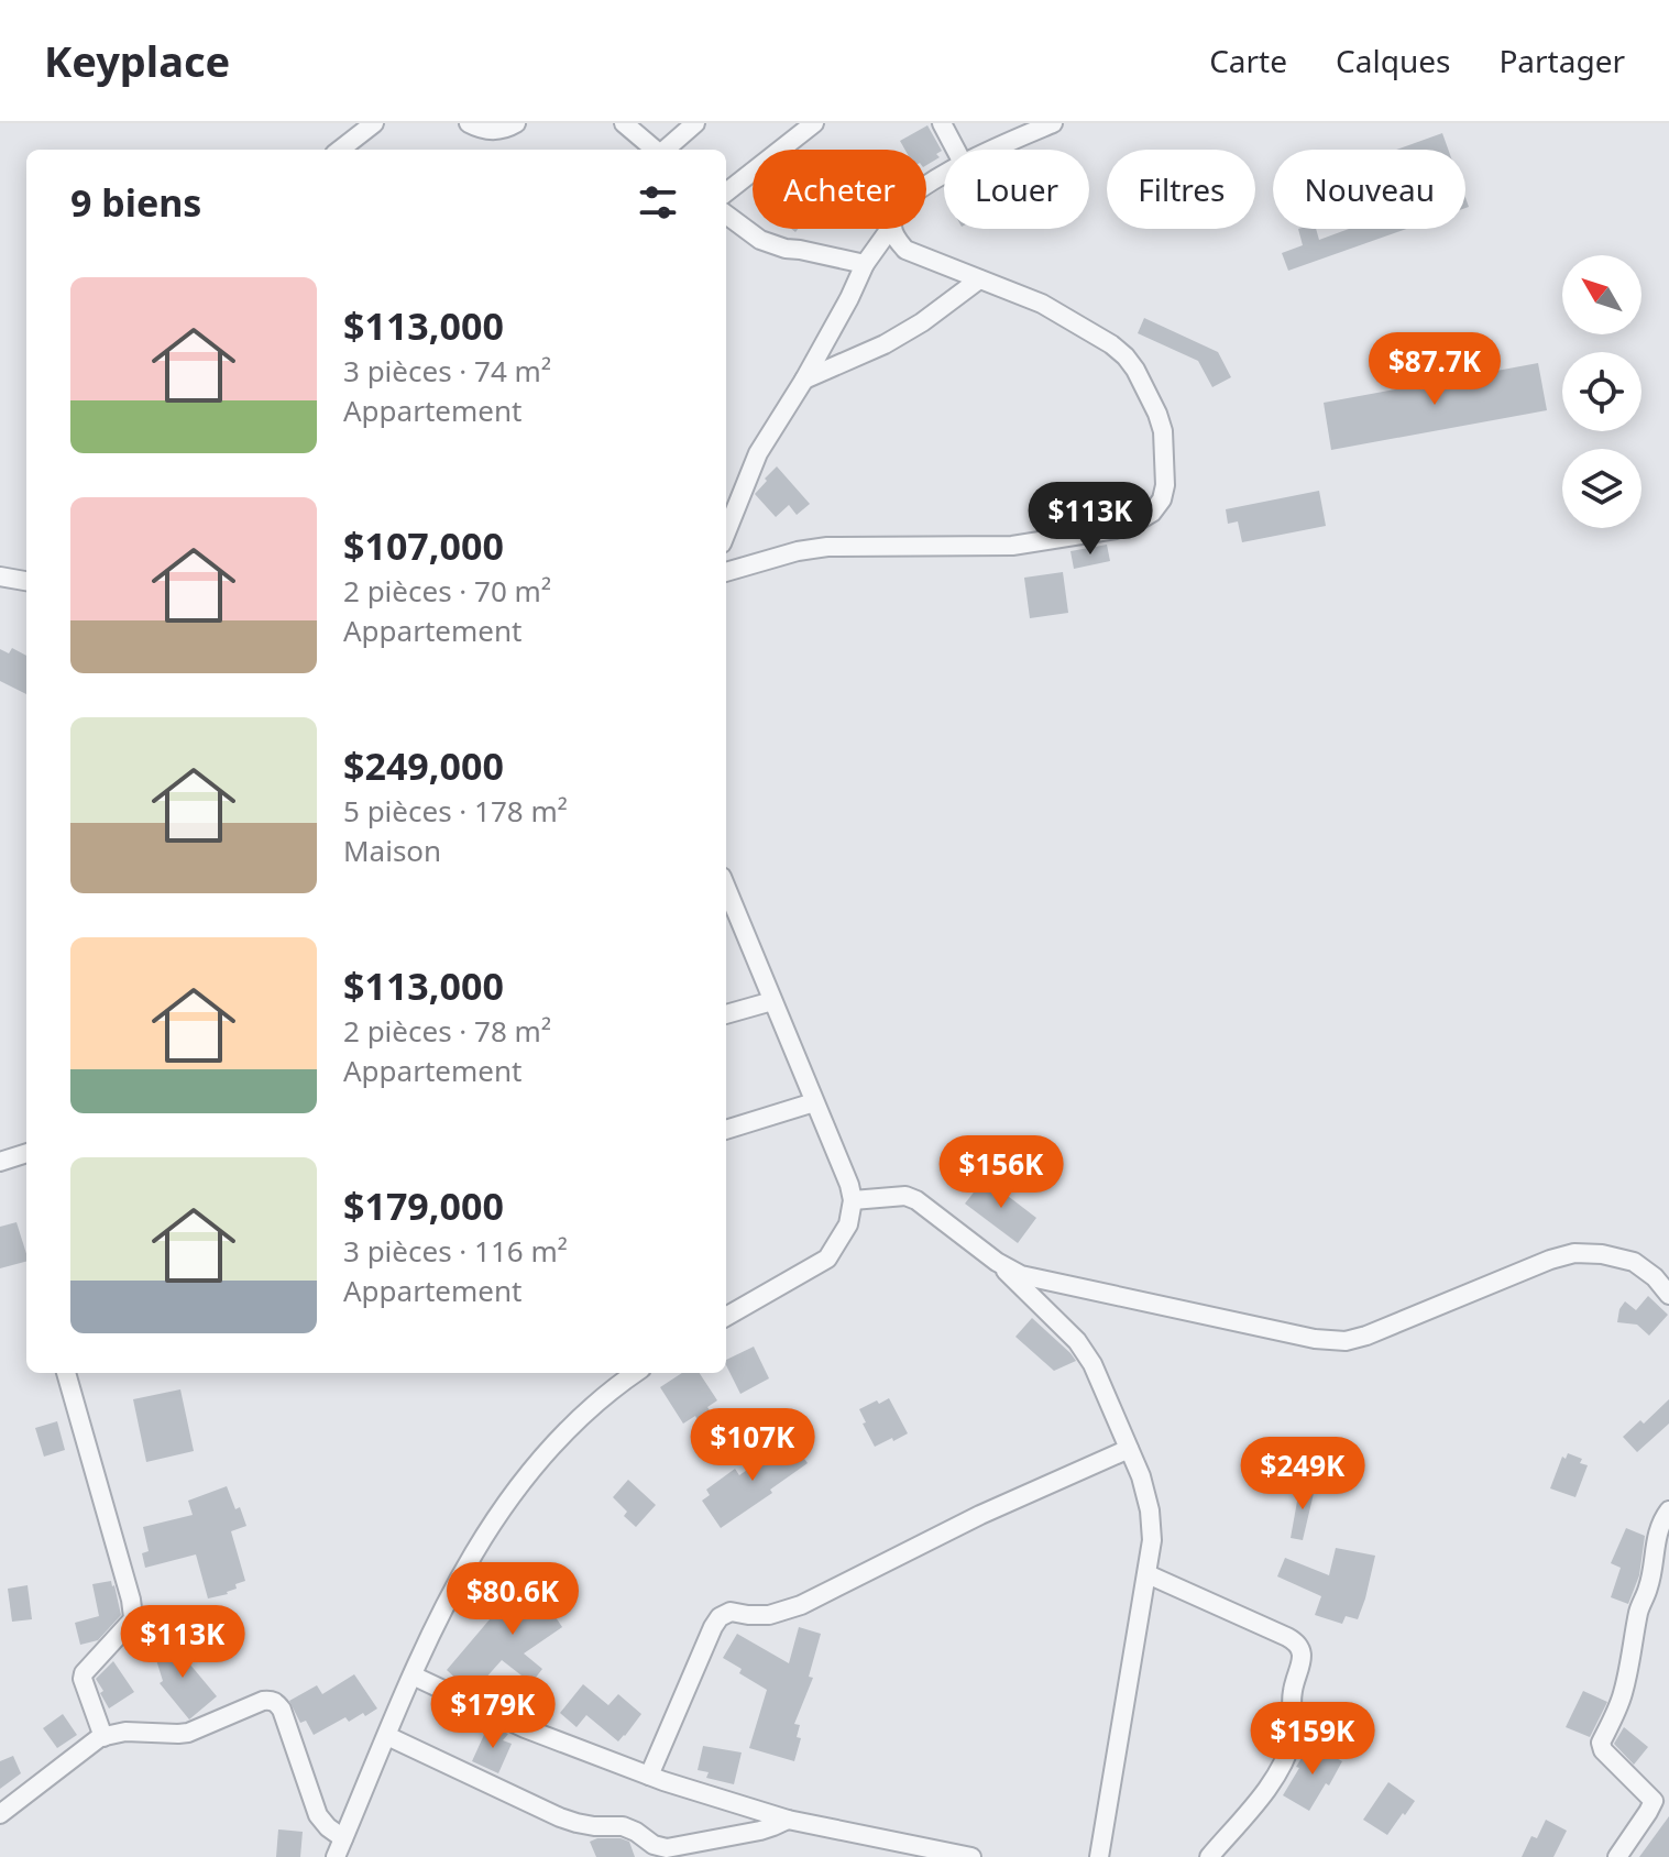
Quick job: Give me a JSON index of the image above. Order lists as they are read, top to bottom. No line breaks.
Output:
{"north":"top left","page":{"header":"Keyplace","nav":["Carte","Calques","Partager"],"chip":["Acheter","Louer","Filtres","Nouveau"],"heading":"9 biens","list":[{"name":"$113,000","note":"3 pièces · 74 m² · Appartement"},{"name":"$107,000","note":"2 pièces · 70 m² · Appartement"},{"name":"$249,000","note":"5 pièces · 178 m² · Maison"},{"name":"$113,000","note":"2 pièces · 78 m² · Appartement"},{"name":"$179,000","note":"3 pièces · 116 m² · Appartement"}],"price":["$87.7K","$113K","$156K","$107K","$249K","$80.6K","$113K","$179K","$159K"]}}
